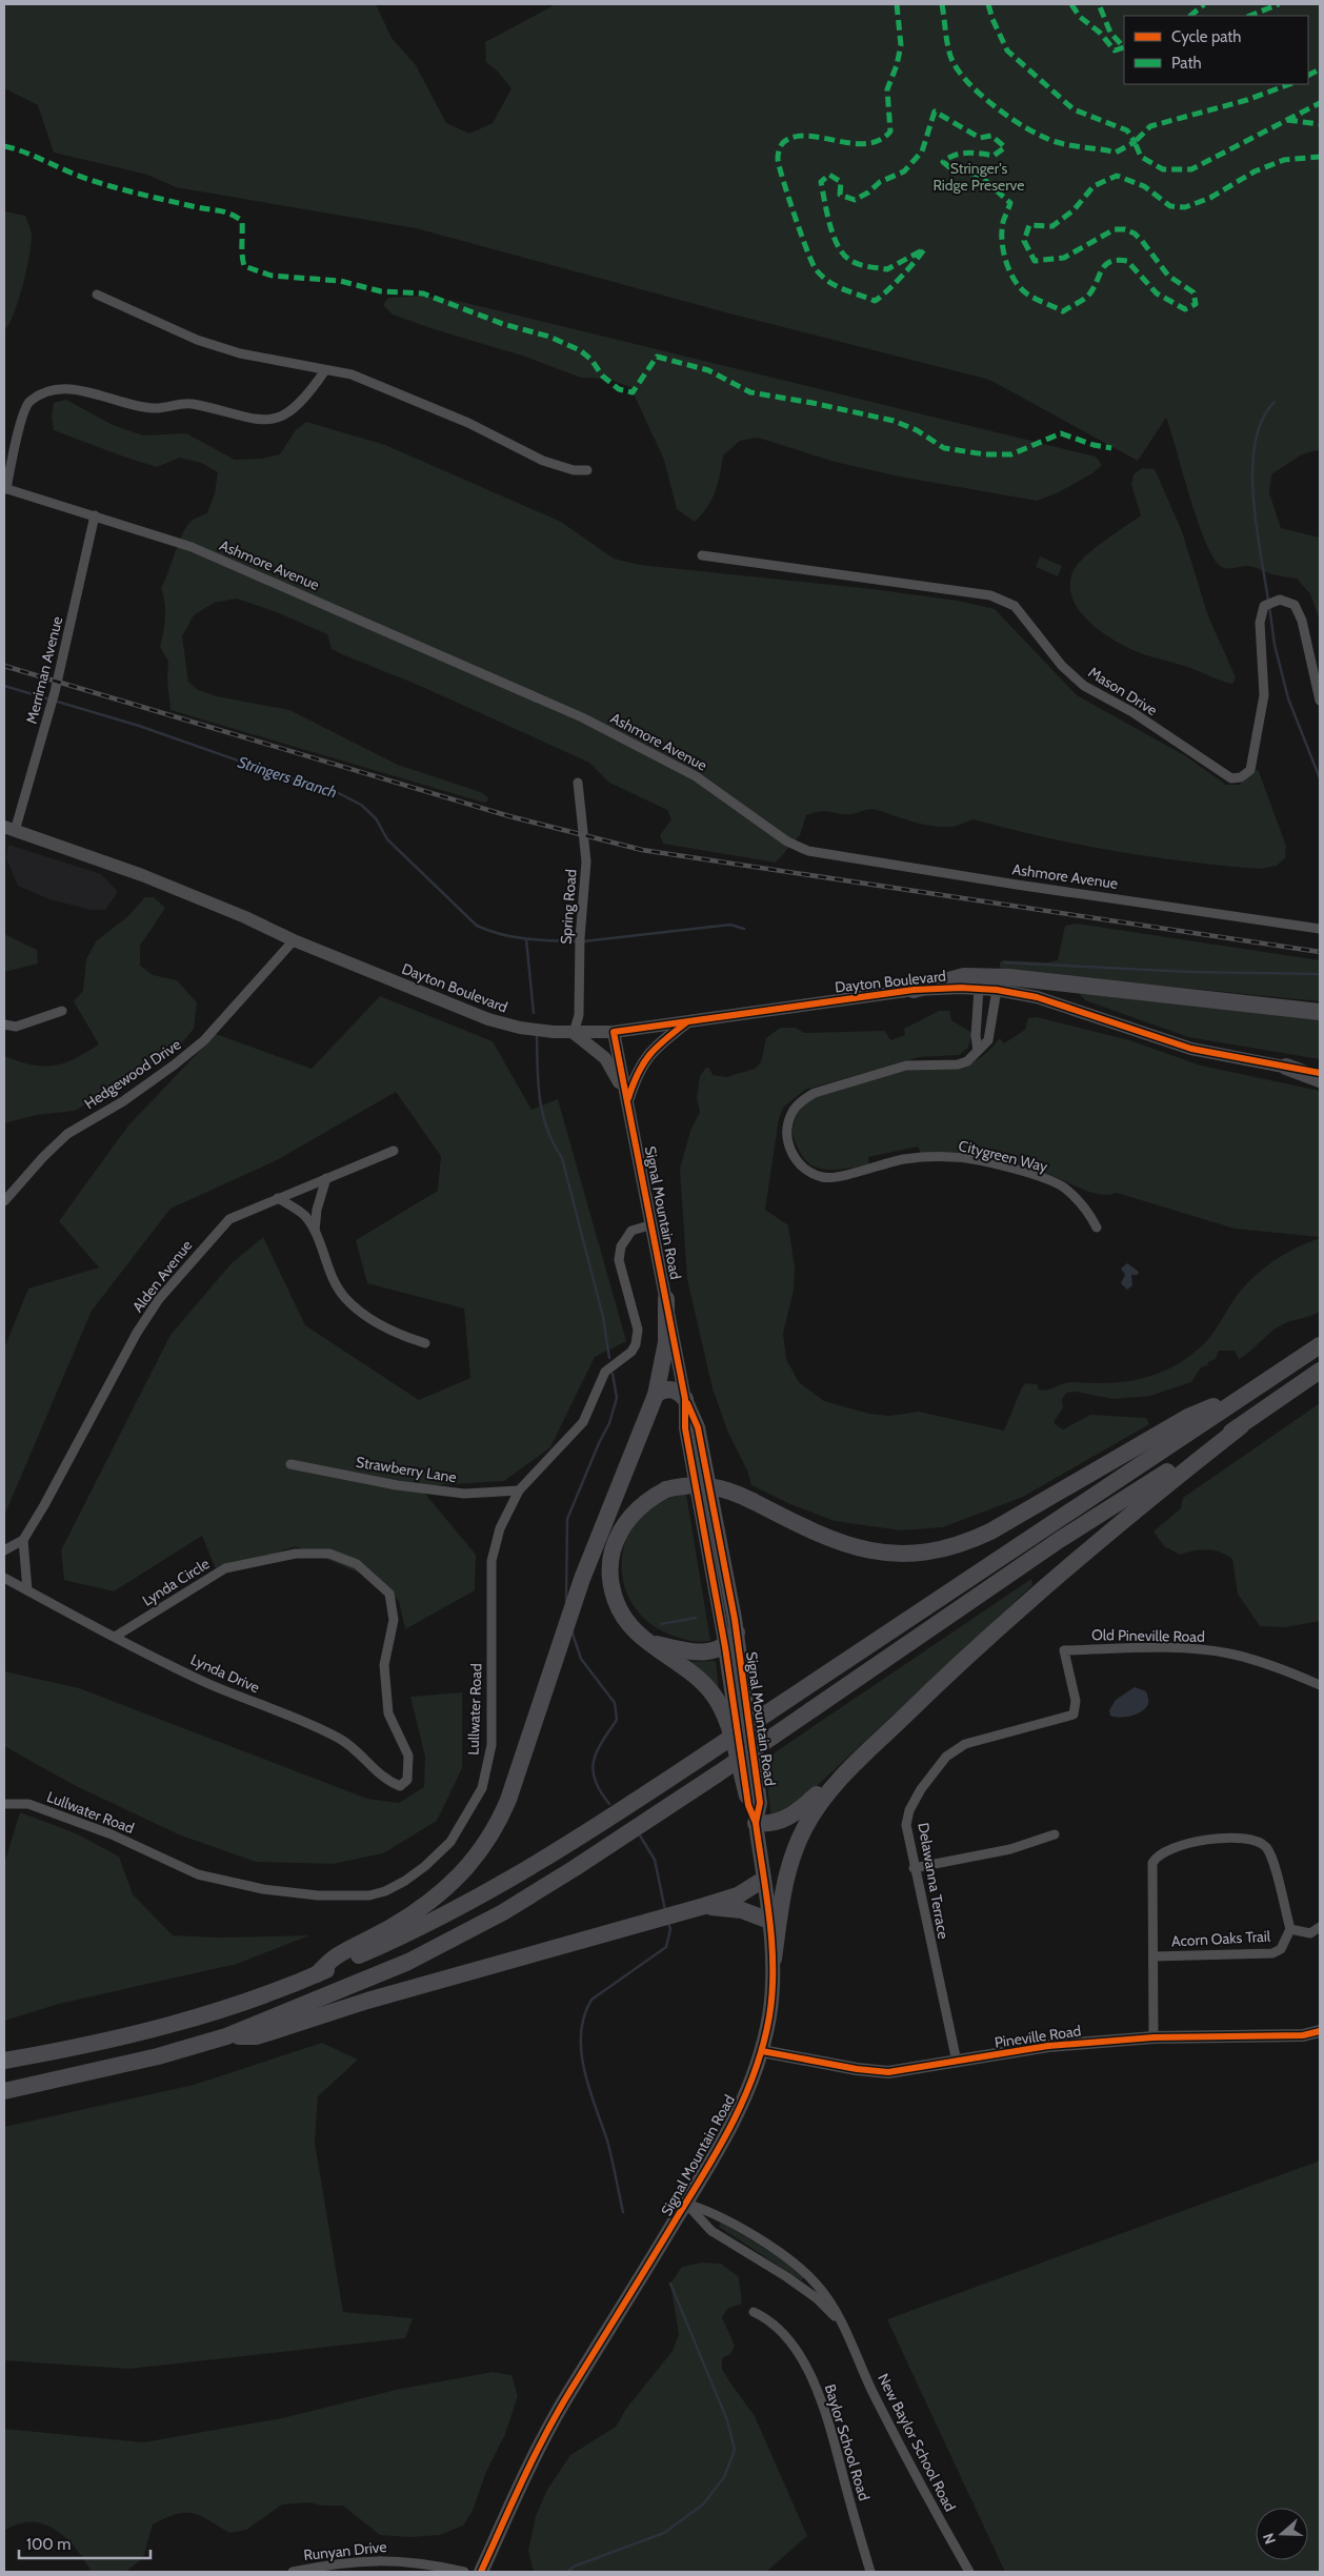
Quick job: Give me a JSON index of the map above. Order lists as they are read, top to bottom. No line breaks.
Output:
{"streets":{"main road":["Dayton Boulevard","Signal Mountain Road","Pineville Road"],"street":["Ashmore Avenue","Merriman Avenue","Mason Drive","Spring Road","Hedgewood Drive","Citygreen Way","Alden Avenue","Strawberry Lane","Lynda Circle","Old Pineville Road","Lynda Drive","Lullwater Road","Delawanna Terrace","Acorn Oaks Trail","Baylor School Road","New Baylor School Road","Runyan Drive"]},"crossings":[["Ashmore Avenue","Merriman Avenue"],["Merriman Avenue","Dayton Boulevard"],["Spring Road","Dayton Boulevard"],["Dayton Boulevard","Hedgewood Drive"],["Dayton Boulevard","Citygreen Way"],["Dayton Boulevard","Signal Mountain Road"],["Signal Mountain Road","Lullwater Road"],["Signal Mountain Road","Pineville Road"],["Signal Mountain Road","New Baylor School Road"],["Strawberry Lane","Lullwater Road"],["Lynda Circle","Lynda Drive"],["Old Pineville Road","Delawanna Terrace"],["Delawanna Terrace","Pineville Road"],["Acorn Oaks Trail","Pineville Road"]],"water":["Stringers Branch"],"parks":["Stringer's Ridge Preserve"],"legend":["Cycle path","Path"],"scale_bar":"100 m","north":"left"}
